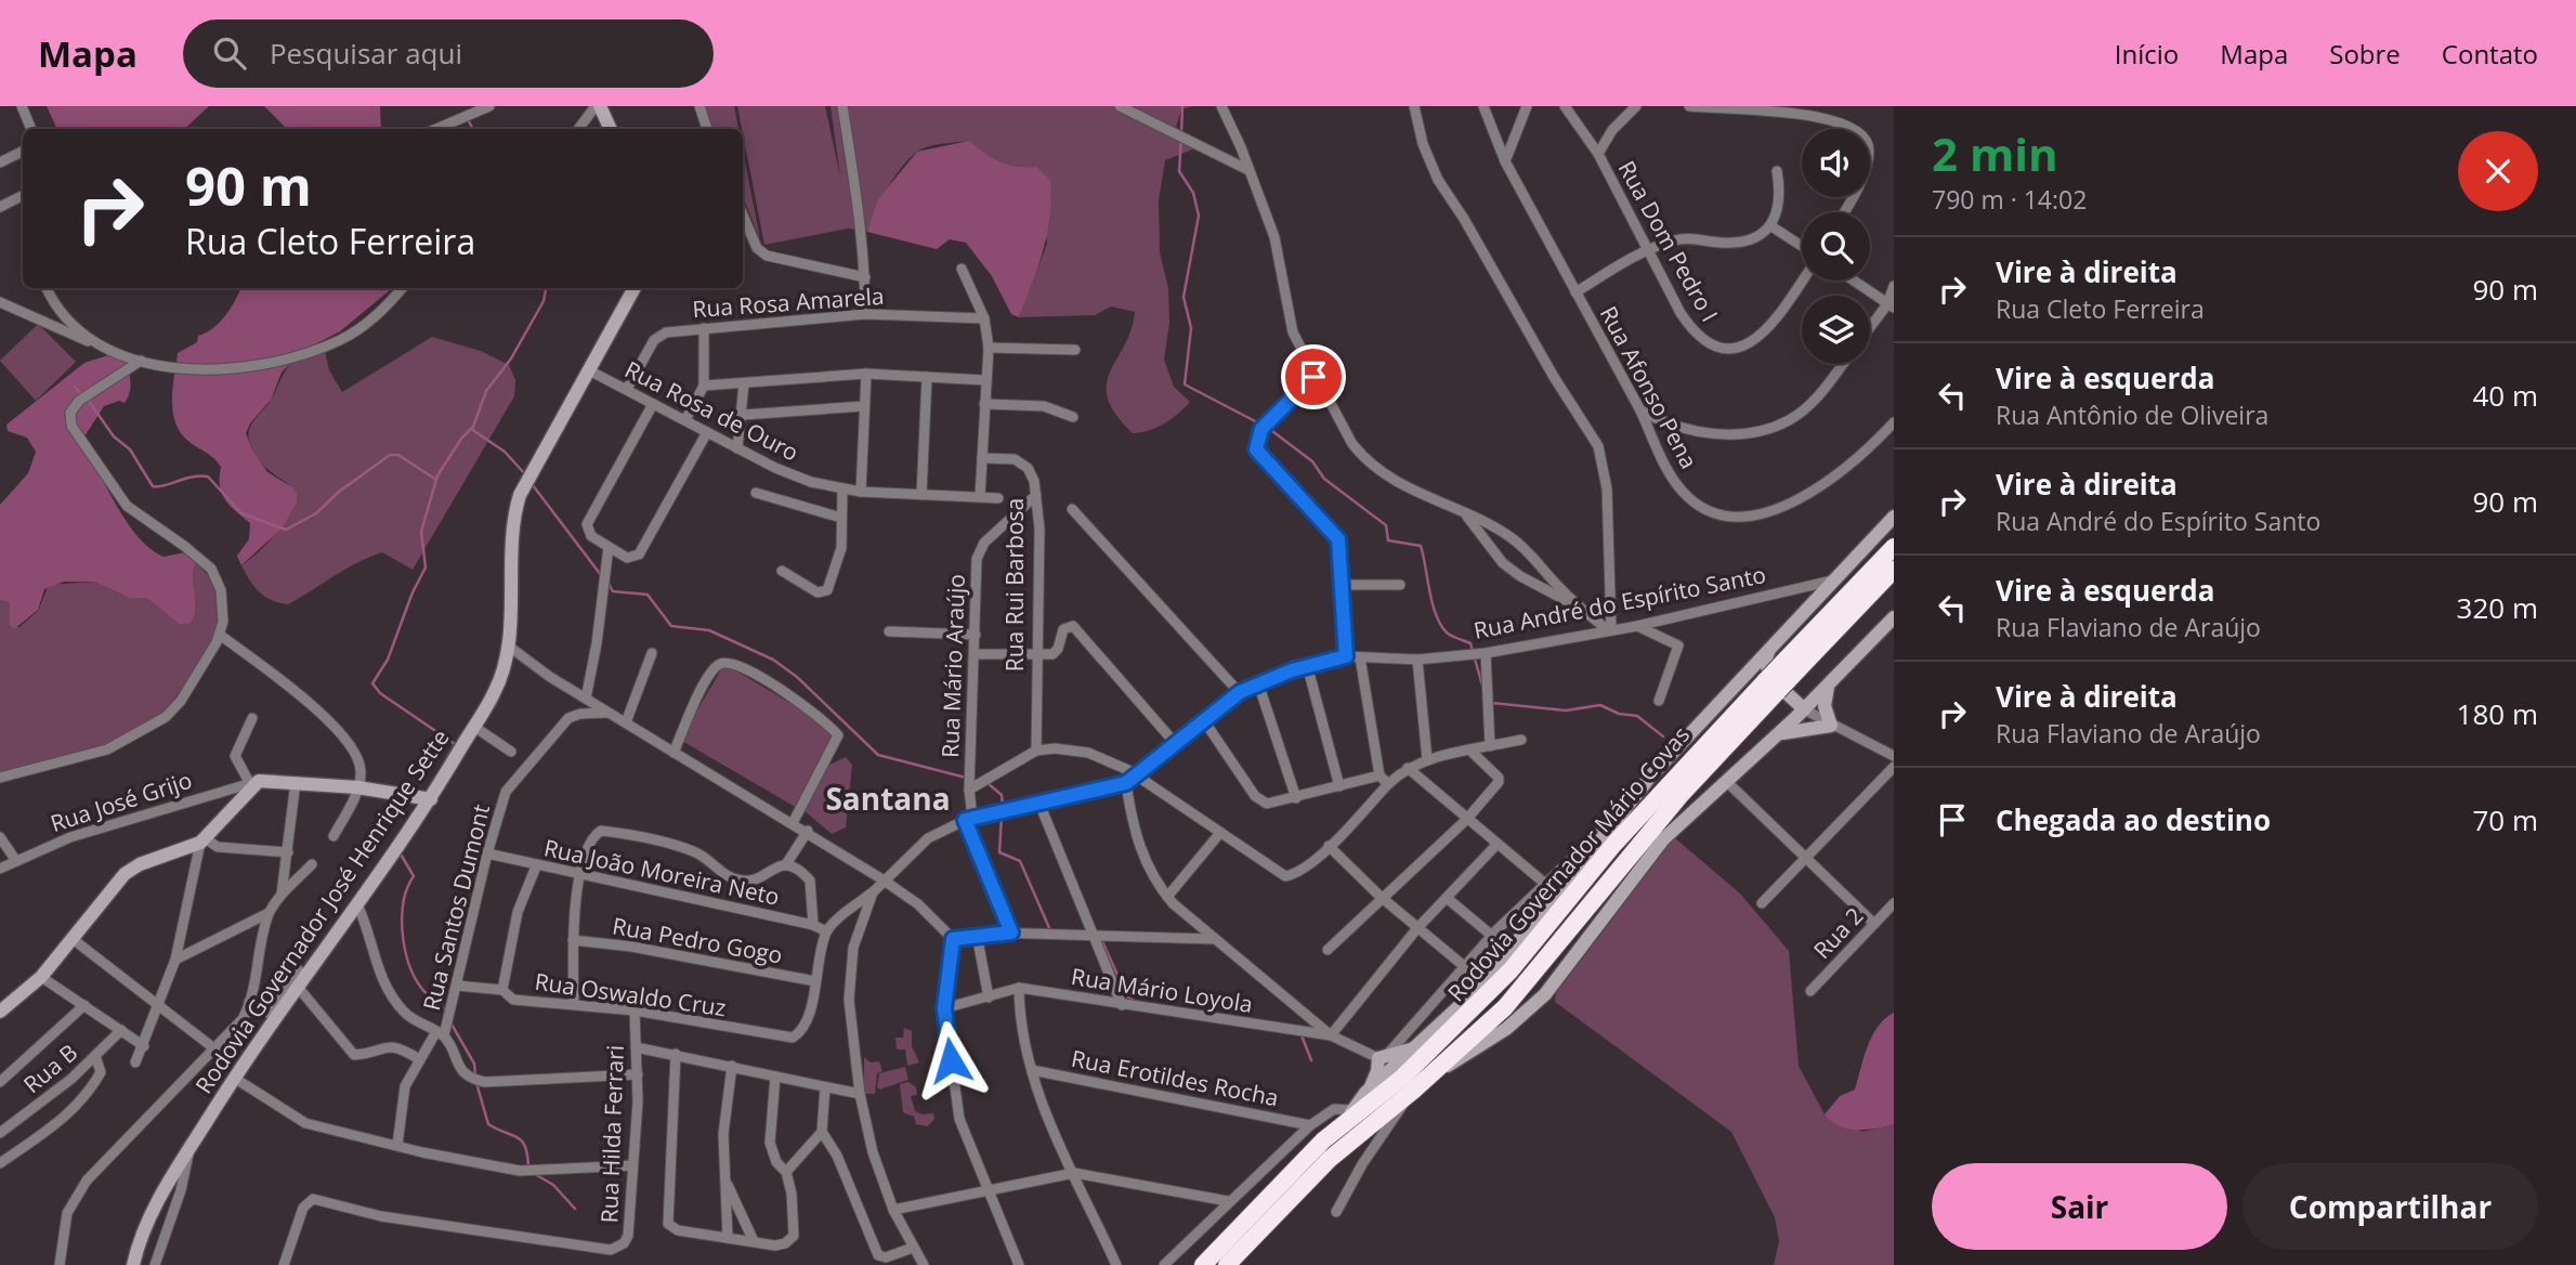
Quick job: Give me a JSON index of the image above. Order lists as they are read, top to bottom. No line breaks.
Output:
{"streets":{"highway":["Rodovia Governador Mário Covas"],"street":["Rua Dom Pedro I","Rua Rosa Amarela","Rua Afonso Pena","Rua Rosa de Ouro","Rua Rui Barbosa","Rua André do Espírito Santo","Rua Mário Araújo","Rua José Grijo","Rua João Moreira Neto","Rua Santos Dumont","Rodovia Governador José Henrique Sette","Rua 2","Rua Pedro Gogo","Rua Mário Loyola","Rua Oswaldo Cruz","Rua B","Rua Erotildes Rocha","Rua Hilda Ferrari"]},"crossings":[["Rua Rosa Amarela","Rua Rosa de Ouro"],["Rua Rosa de Ouro","Rodovia Governador José Henrique Sette"],["Rua Rui Barbosa","Rua Mário Araújo"],["Rua André do Espírito Santo","Rua Mário Araújo"],["Rua João Moreira Neto","Rua Santos Dumont"],["Rua Santos Dumont","Rua Oswaldo Cruz"],["Rua Pedro Gogo","Rua Oswaldo Cruz"],["Rua Oswaldo Cruz","Rua Hilda Ferrari"]],"districts":["Santana"],"page":{"header":"Mapa","search":"Pesquisar aqui","nav":["Início","Mapa","Sobre","Contato"],"heading":["2 min","790 m · 14:02"],"turn":["90 m","Rua Cleto Ferreira"],"list":[{"name":"Vire à direita","note":"Rua Cleto Ferreira","value":"90 m"},{"name":"Vire à esquerda","note":"Rua Antônio de Oliveira","value":"40 m"},{"name":"Vire à direita","note":"Rua André do Espírito Santo","value":"90 m"},{"name":"Vire à esquerda","note":"Rua Flaviano de Araújo","value":"320 m"},{"name":"Vire à direita","note":"Rua Flaviano de Araújo","value":"180 m"},{"name":"Chegada ao destino","value":"70 m"}],"buttons":["Sair","Compartilhar"]}}
